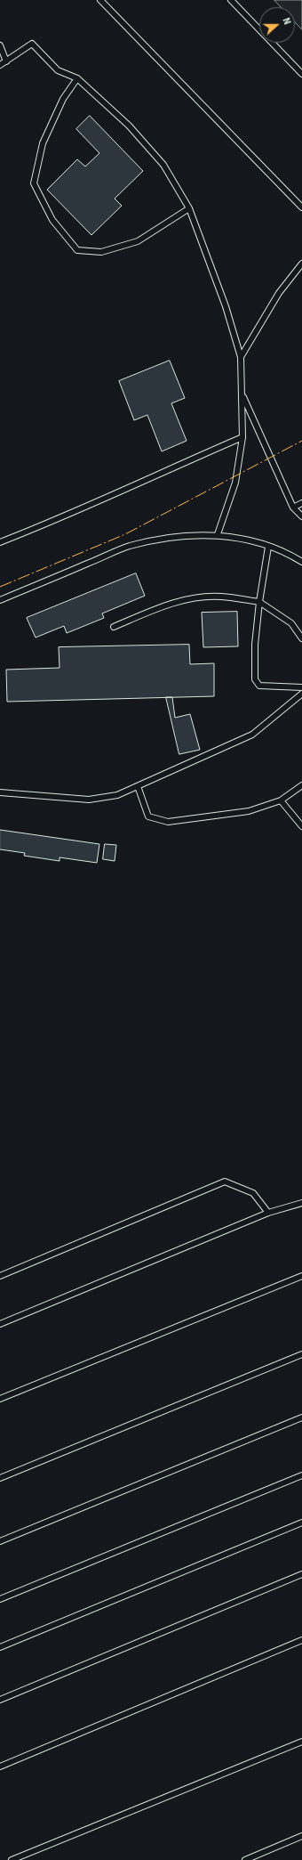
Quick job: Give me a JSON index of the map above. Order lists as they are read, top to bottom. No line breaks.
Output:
{"north":"right"}
